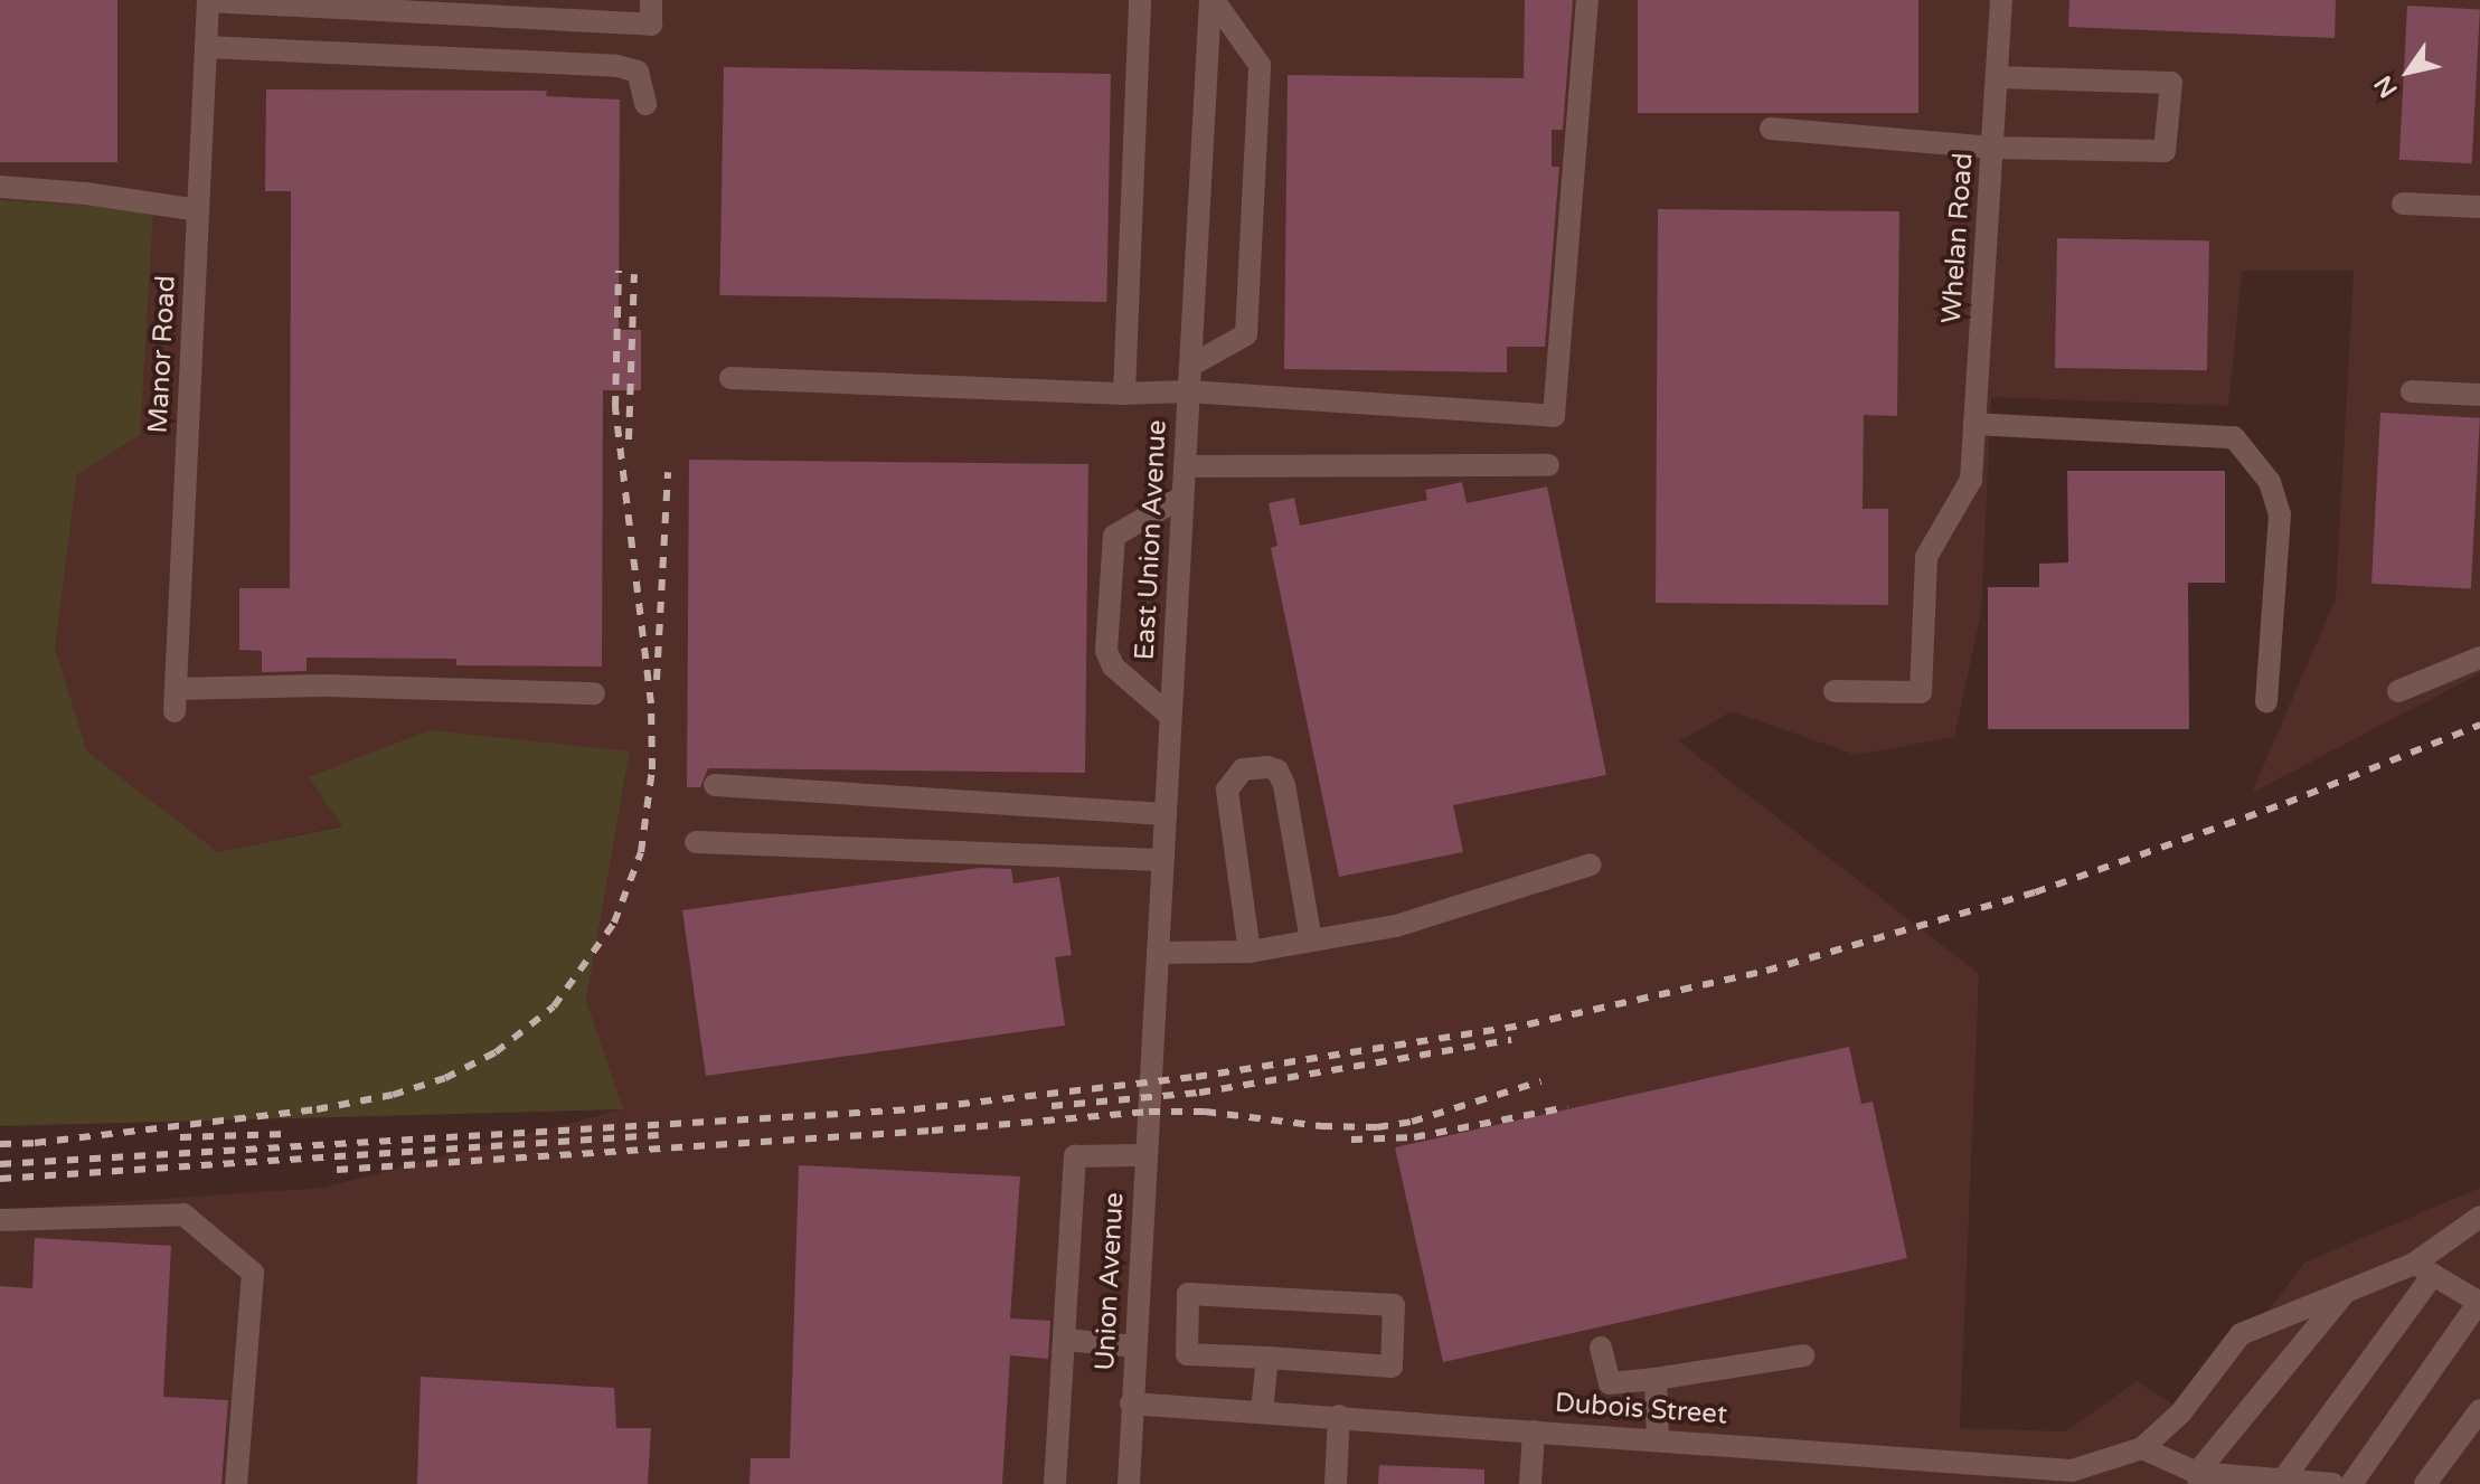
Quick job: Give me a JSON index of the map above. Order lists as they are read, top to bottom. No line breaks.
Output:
{"streets":{"street":["Whelan Road","Manor Road","East Union Avenue","Union Avenue","Dubois Street"]},"crossings":[["East Union Avenue","Union Avenue"],["Union Avenue","Dubois Street"]],"north":"bottom left"}
